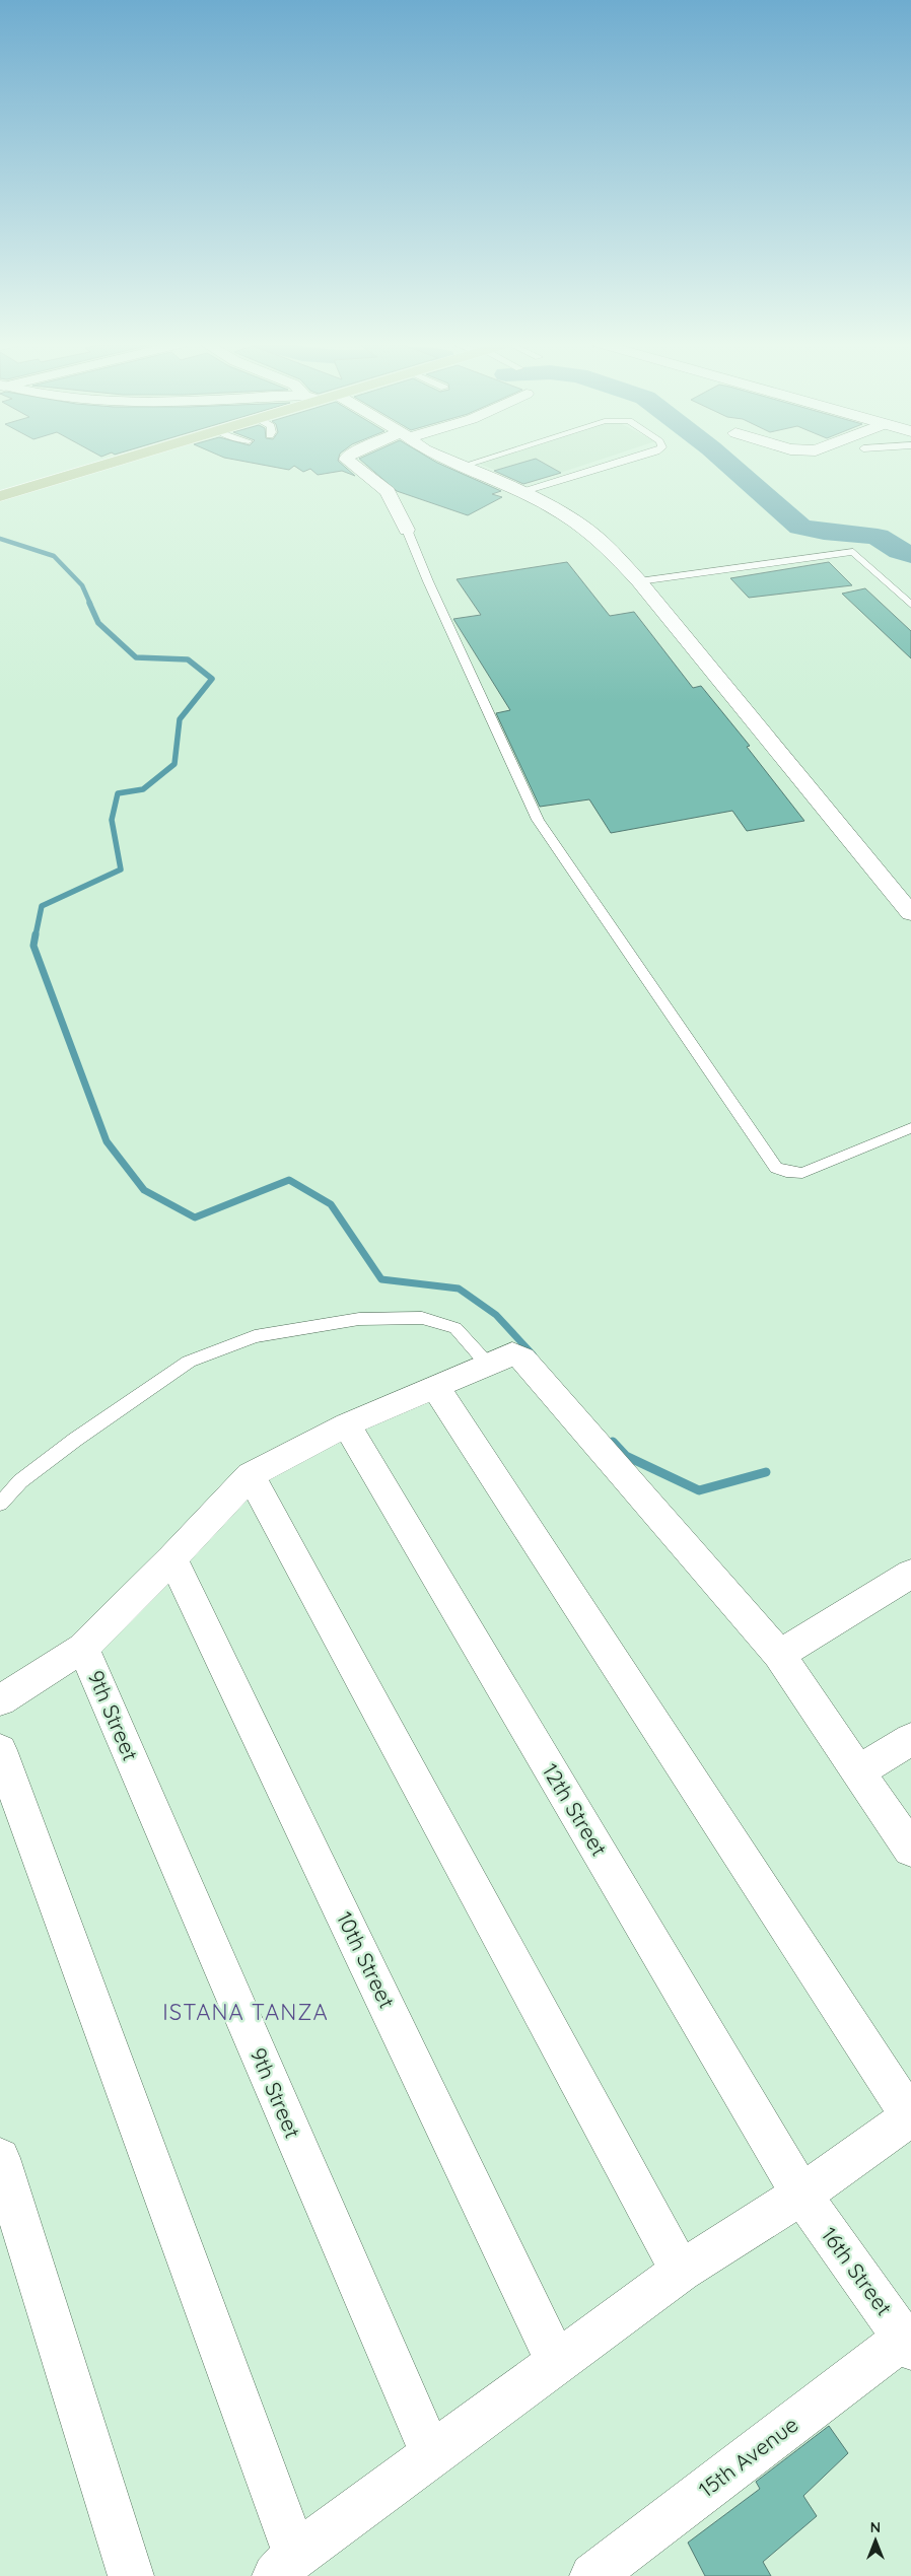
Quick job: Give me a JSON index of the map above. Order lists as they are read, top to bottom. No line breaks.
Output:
{"streets":{"street":["9th Street","12th Street","10th Street","16th Street","15th Avenue"]},"crossings":[["12th Street","16th Street"],["16th Street","15th Avenue"]],"districts":["ISTANA TANZA"],"north":"top"}
